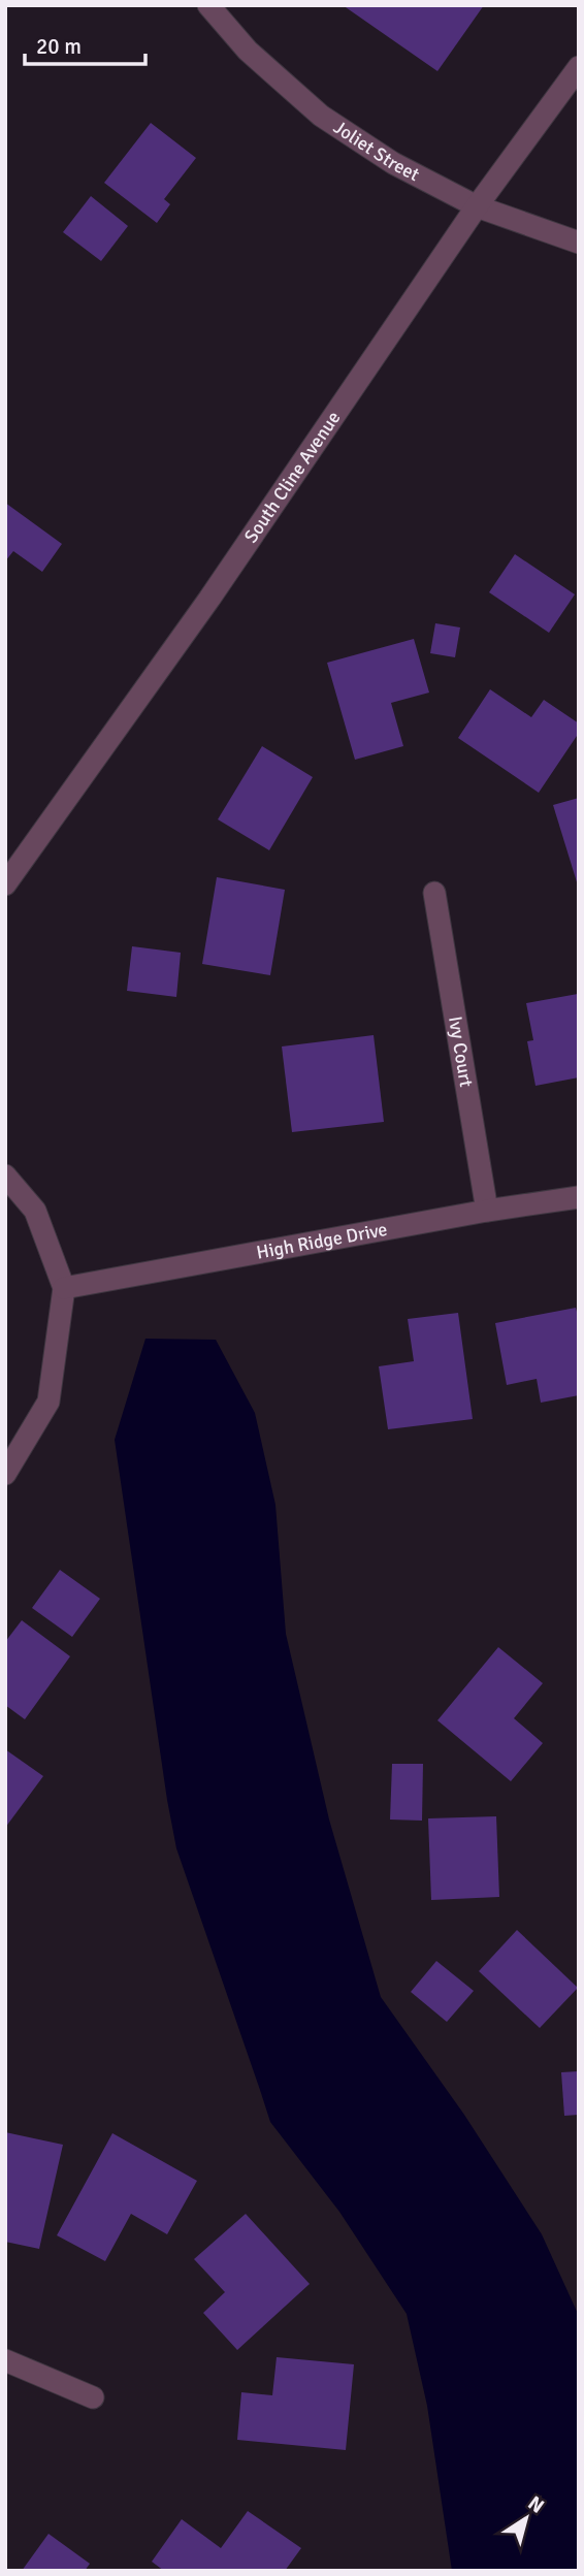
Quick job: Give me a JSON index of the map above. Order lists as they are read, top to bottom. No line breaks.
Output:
{"streets":{"street":["Joliet Street","South Cline Avenue","Ivy Court","High Ridge Drive"]},"crossings":[["Joliet Street","South Cline Avenue"],["Ivy Court","High Ridge Drive"]],"scale_bar":"20 m","north":"top right"}
